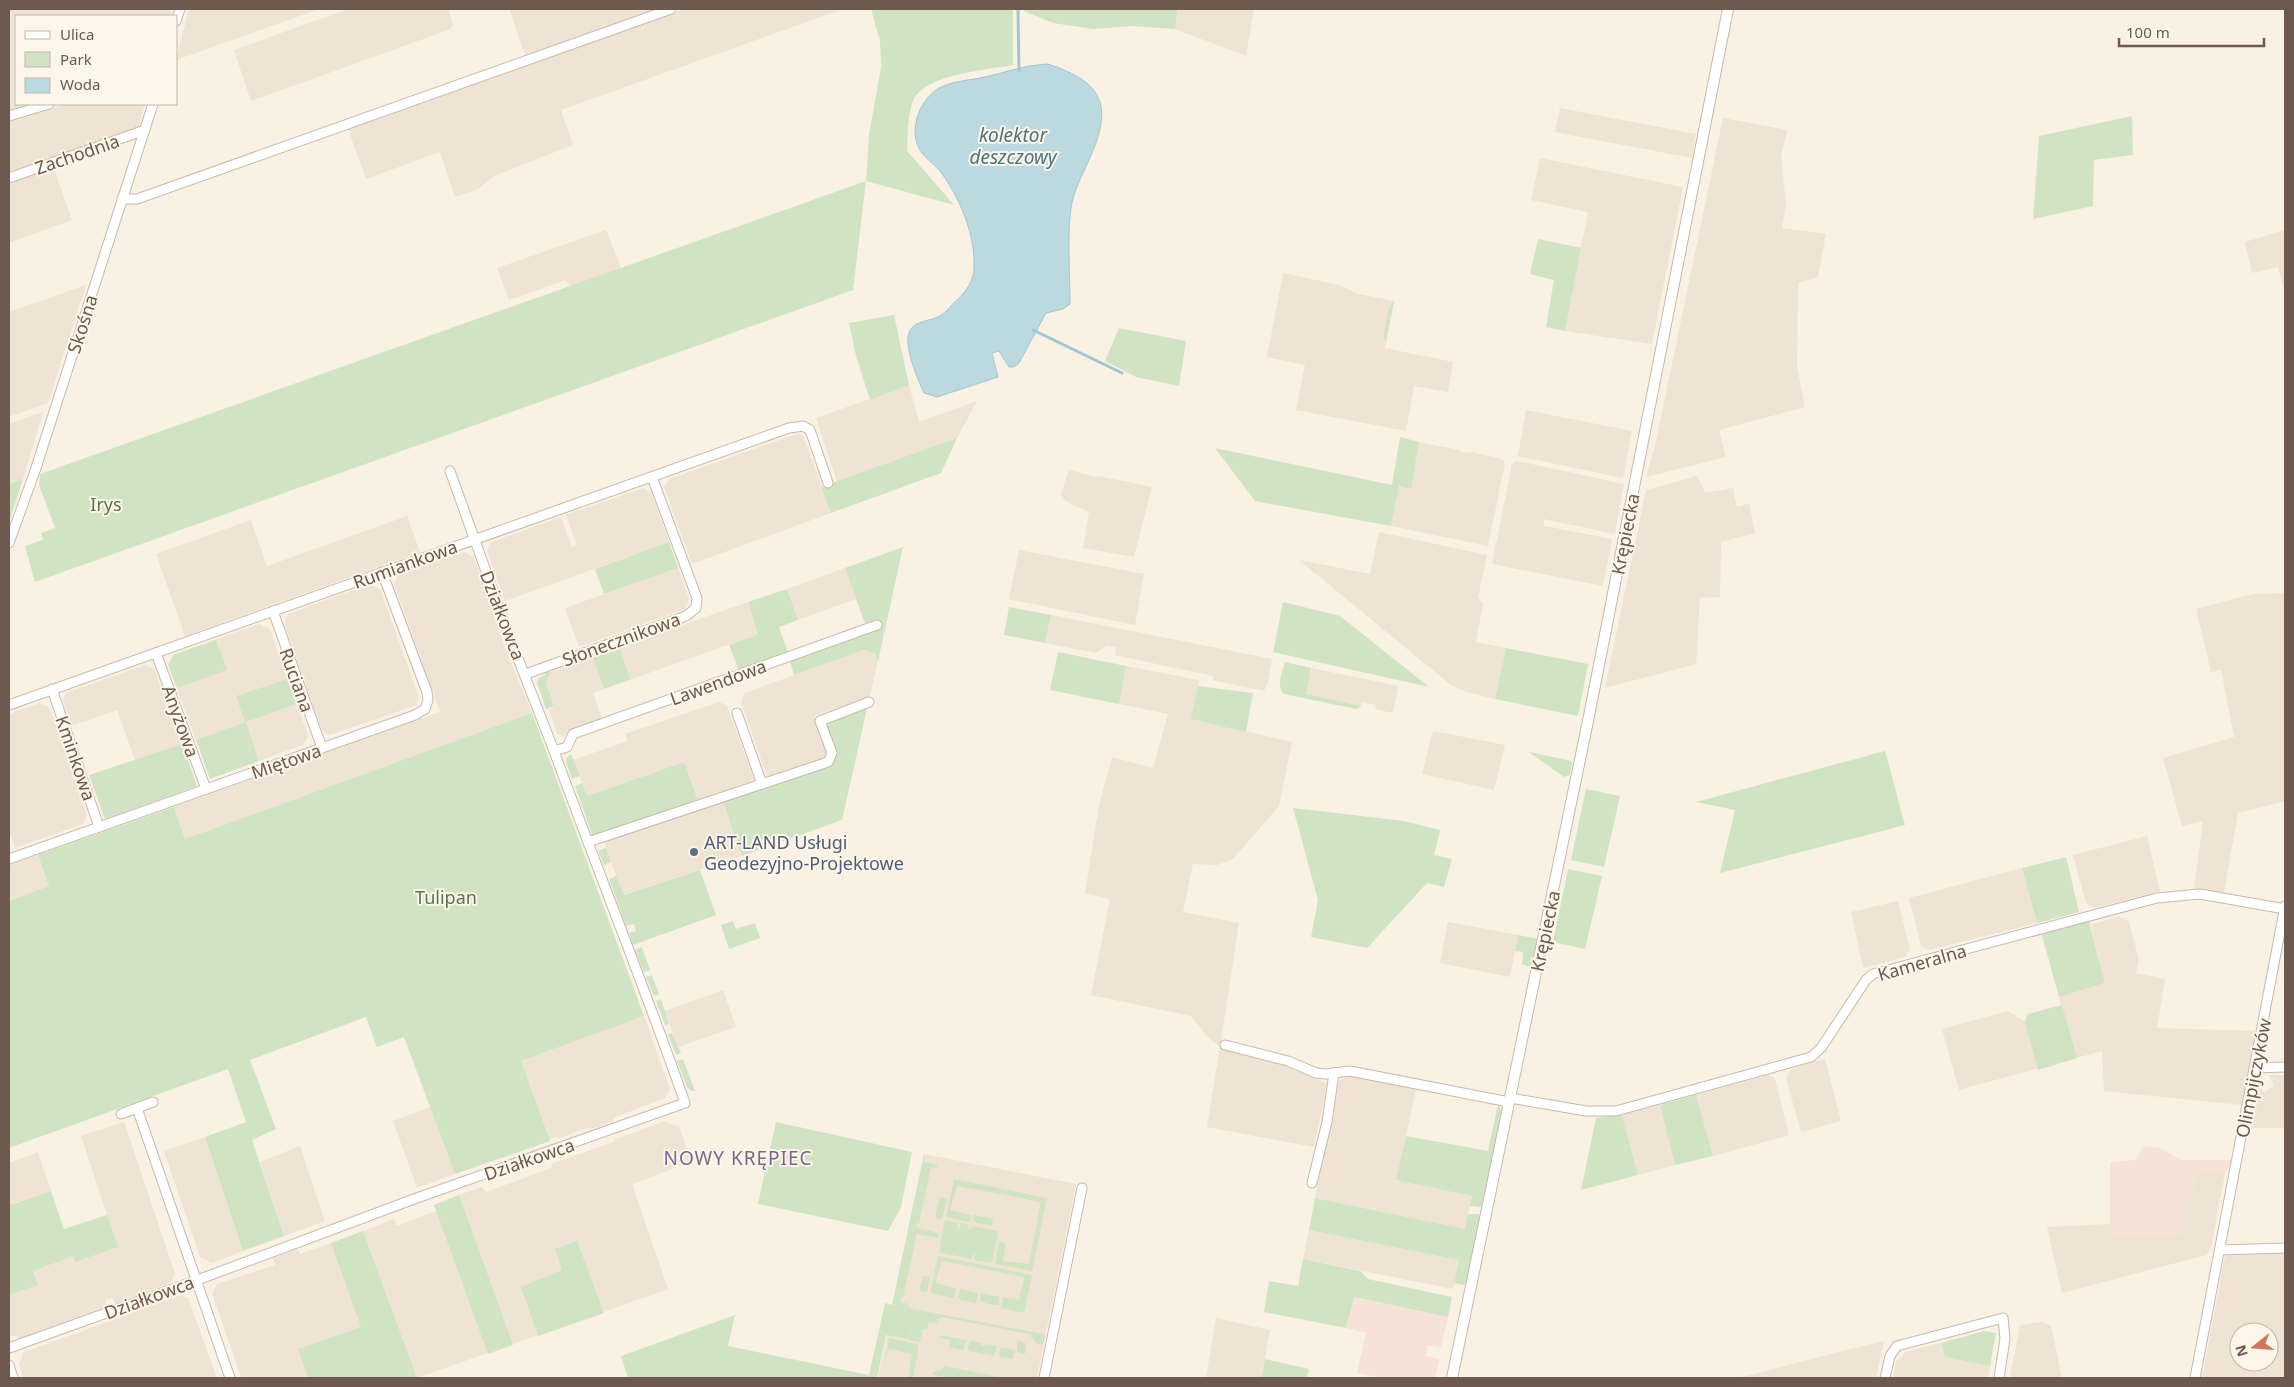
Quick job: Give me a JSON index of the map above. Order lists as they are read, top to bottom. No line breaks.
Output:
{"streets":{"street":["Zachodnia","Skośna","Krępiecka","Rumiankowa","Działkowca","Słonecznikowa","Ruciana","Lawendowa","Anyżowa","Kminkowa","Miętowa","Kameralna","Olimpijczyków"]},"crossings":[["Zachodnia","Skośna"],["Krępiecka","Kameralna"],["Rumiankowa","Działkowca"],["Rumiankowa","Słonecznikowa"],["Rumiankowa","Ruciana"],["Rumiankowa","Anyżowa"],["Rumiankowa","Kminkowa"],["Rumiankowa","Miętowa"],["Działkowca","Słonecznikowa"],["Działkowca","Lawendowa"],["Ruciana","Miętowa"],["Anyżowa","Miętowa"],["Kminkowa","Miętowa"],["Kameralna","Olimpijczyków"]],"districts":["NOWY KRĘPIEC"],"water":["kolektor deszczowy"],"parks":["Irys","Tulipan"],"places":["ART-LAND Usługi Geodezyjno-Projektowe"],"legend":["Ulica","Park","Woda"],"scale_bar":"100 m","north":"left"}
